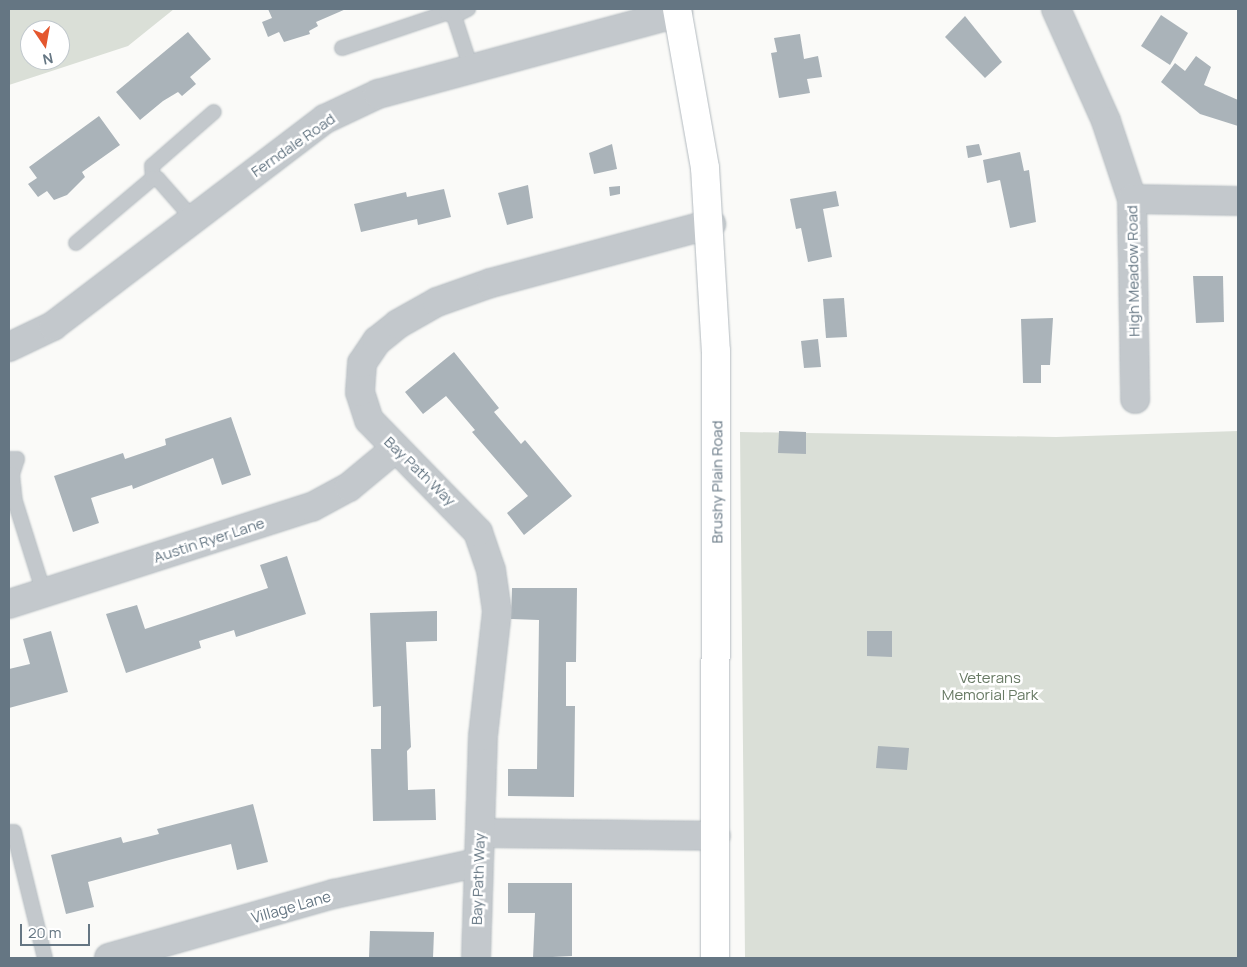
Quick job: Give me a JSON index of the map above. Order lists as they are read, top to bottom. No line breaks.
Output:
{"streets":{"main road":["Brushy Plain Road"],"street":["Ferndale Road","High Meadow Road","Bay Path Way","Austin Ryer Lane","Village Lane"]},"crossings":[["Ferndale Road","Brushy Plain Road"],["Bay Path Way","Brushy Plain Road"],["Bay Path Way","Austin Ryer Lane"],["Bay Path Way","Village Lane"]],"parks":["Veterans Memorial Park"],"scale_bar":"20 m","north":"bottom"}
